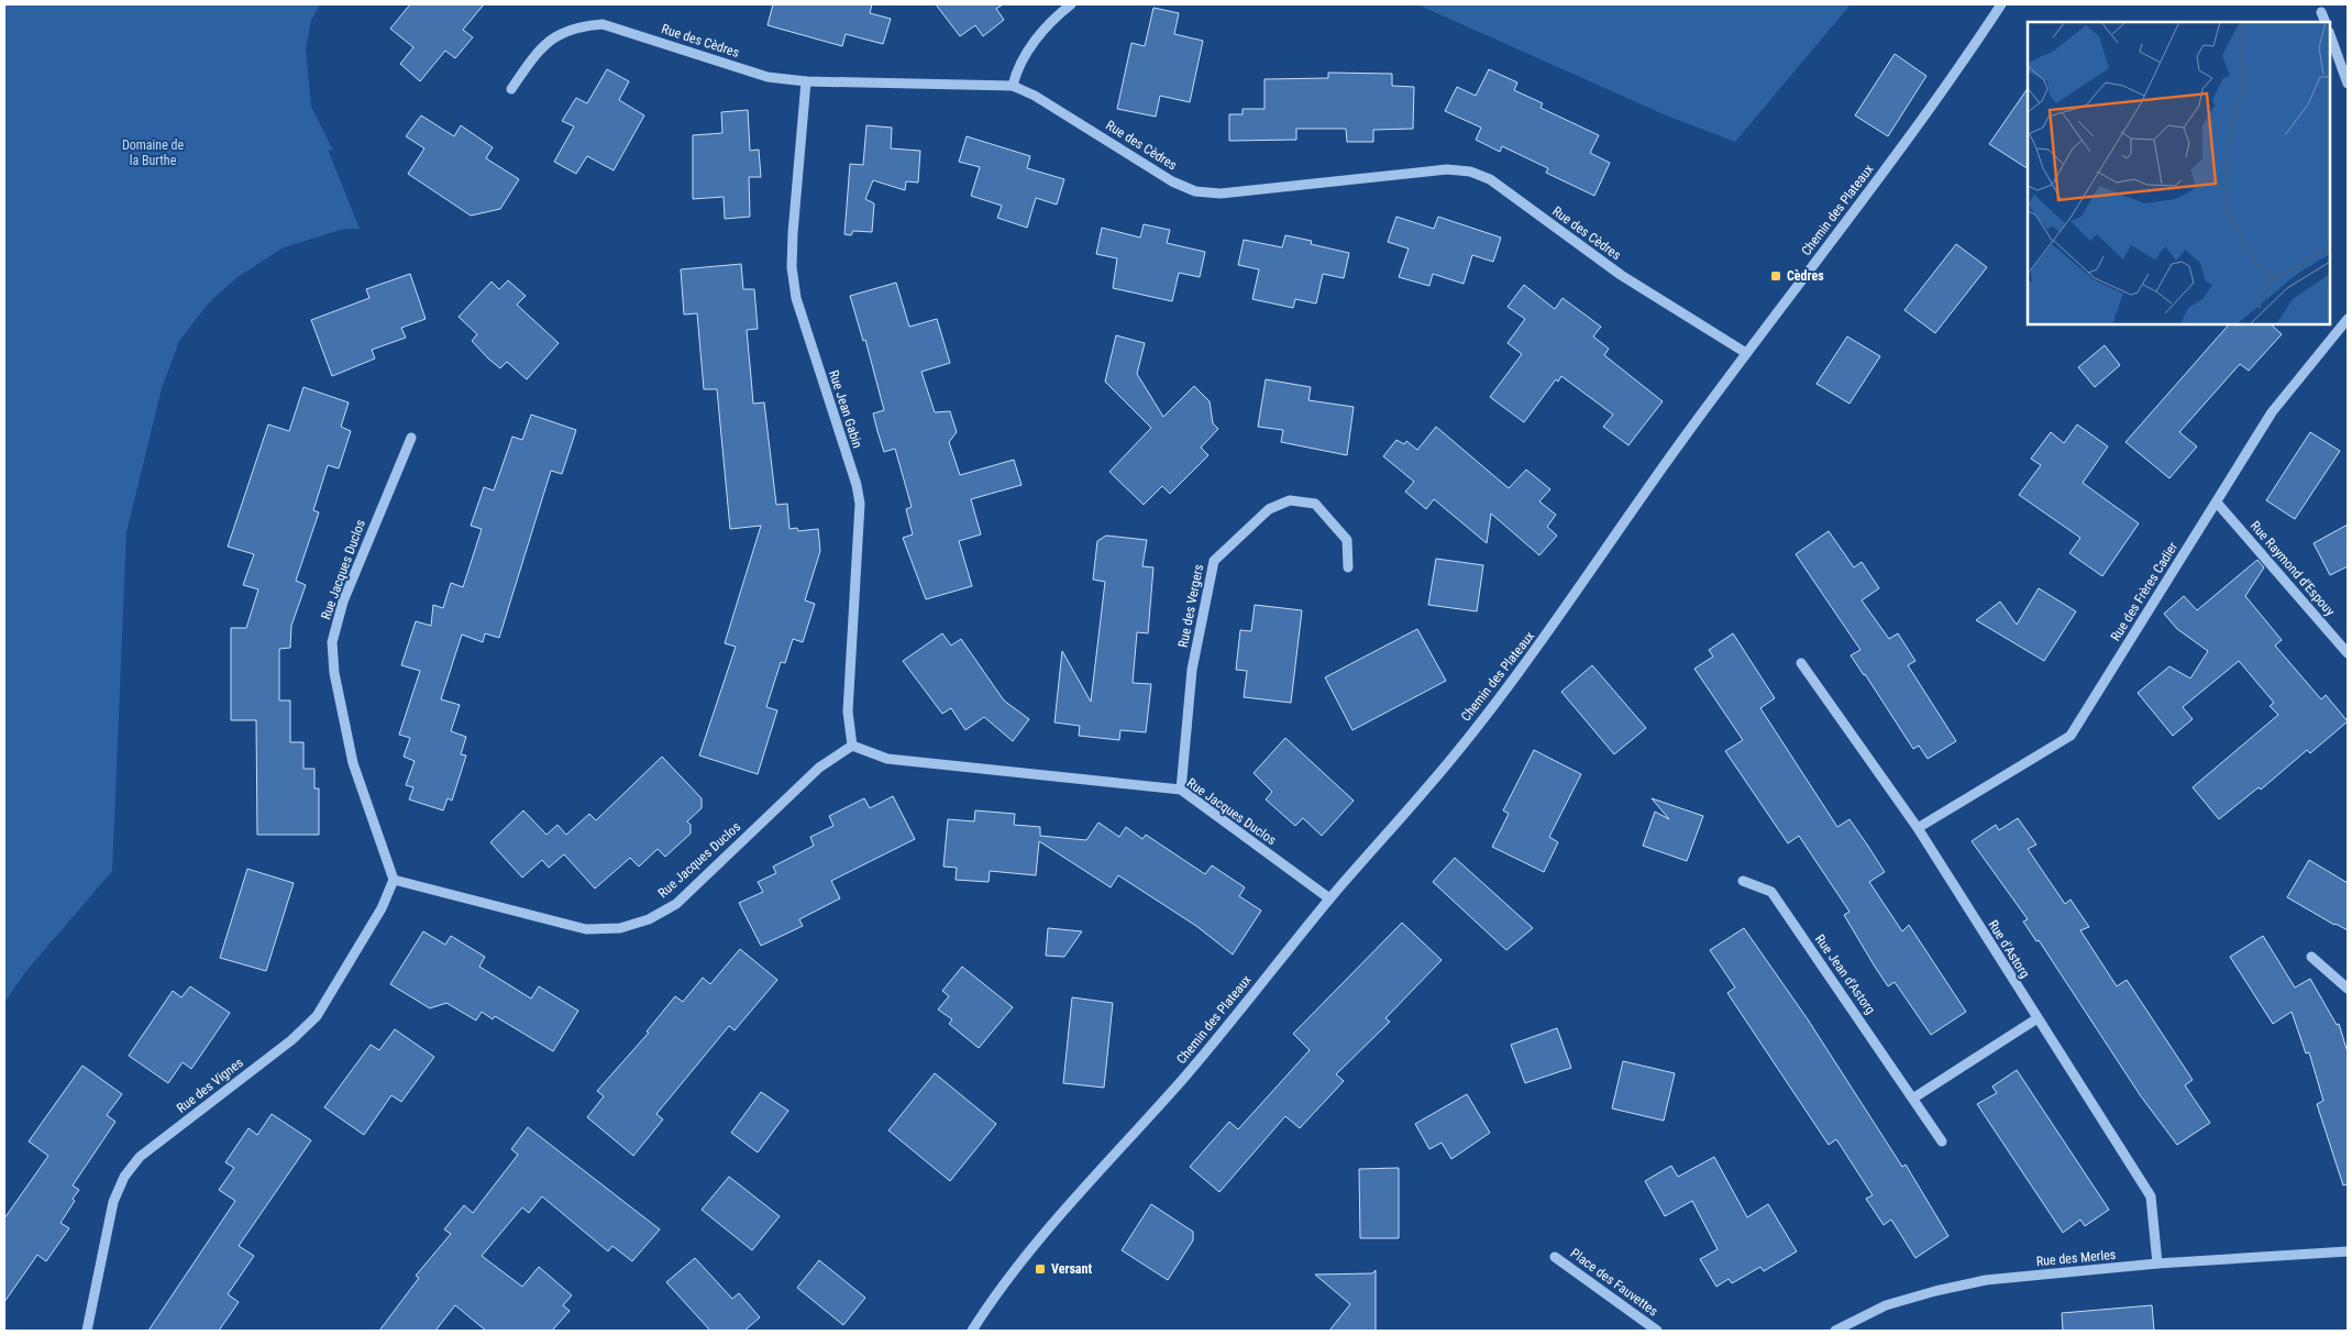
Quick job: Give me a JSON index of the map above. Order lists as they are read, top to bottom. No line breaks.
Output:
{"streets":{"street":["Rue des Cèdres","Chemin des Plateaux","Rue Jean Gabin","Rue Raymond d'Espouy","Rue Jacques Duclos","Rue des Frères Cadier","Rue des Vergers","Rue d'Astorg","Rue Jean d'Astorg","Rue des Vignes","Rue des Merles","Place des Fauvettes"]},"crossings":[["Rue des Cèdres","Chemin des Plateaux"],["Rue des Cèdres","Rue Jean Gabin"],["Chemin des Plateaux","Rue Jacques Duclos"],["Rue Jean Gabin","Rue Jacques Duclos"],["Rue Raymond d'Espouy","Rue des Frères Cadier"],["Rue Jacques Duclos","Rue des Vergers"],["Rue Jacques Duclos","Rue des Vignes"],["Rue des Frères Cadier","Rue d'Astorg"],["Rue d'Astorg","Rue des Merles"]],"parks":["Domaine de la Burthe"],"places":{"transit":["Cèdres","Versant"]}}
